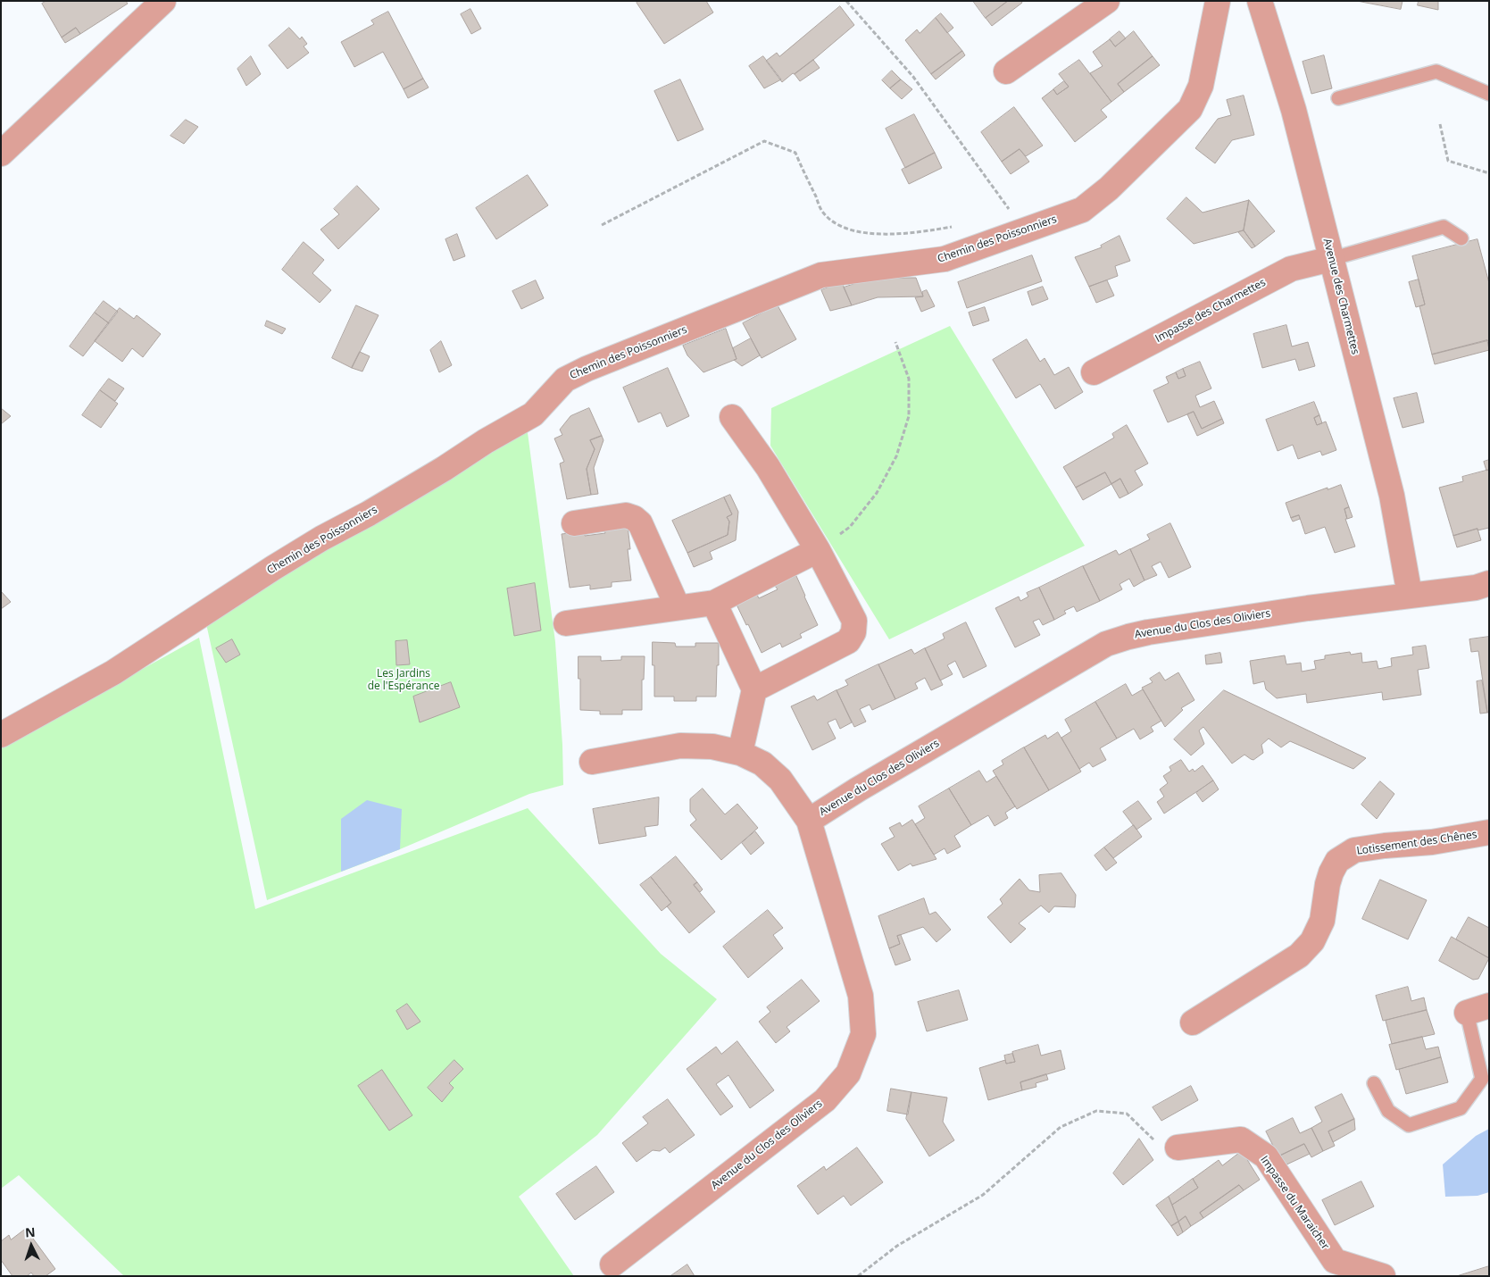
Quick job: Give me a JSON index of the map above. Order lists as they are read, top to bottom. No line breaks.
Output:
{"streets":{"street":["Chemin des Poissonniers","Avenue des Charmettes","Impasse des Charmettes","Avenue du Clos des Oliviers","Lotissement des Chênes","Impasse du Maraicher"]},"crossings":[["Avenue des Charmettes","Impasse des Charmettes"],["Avenue des Charmettes","Avenue du Clos des Oliviers"]],"parks":["Les Jardins de l'Espérance"],"north":"top"}
